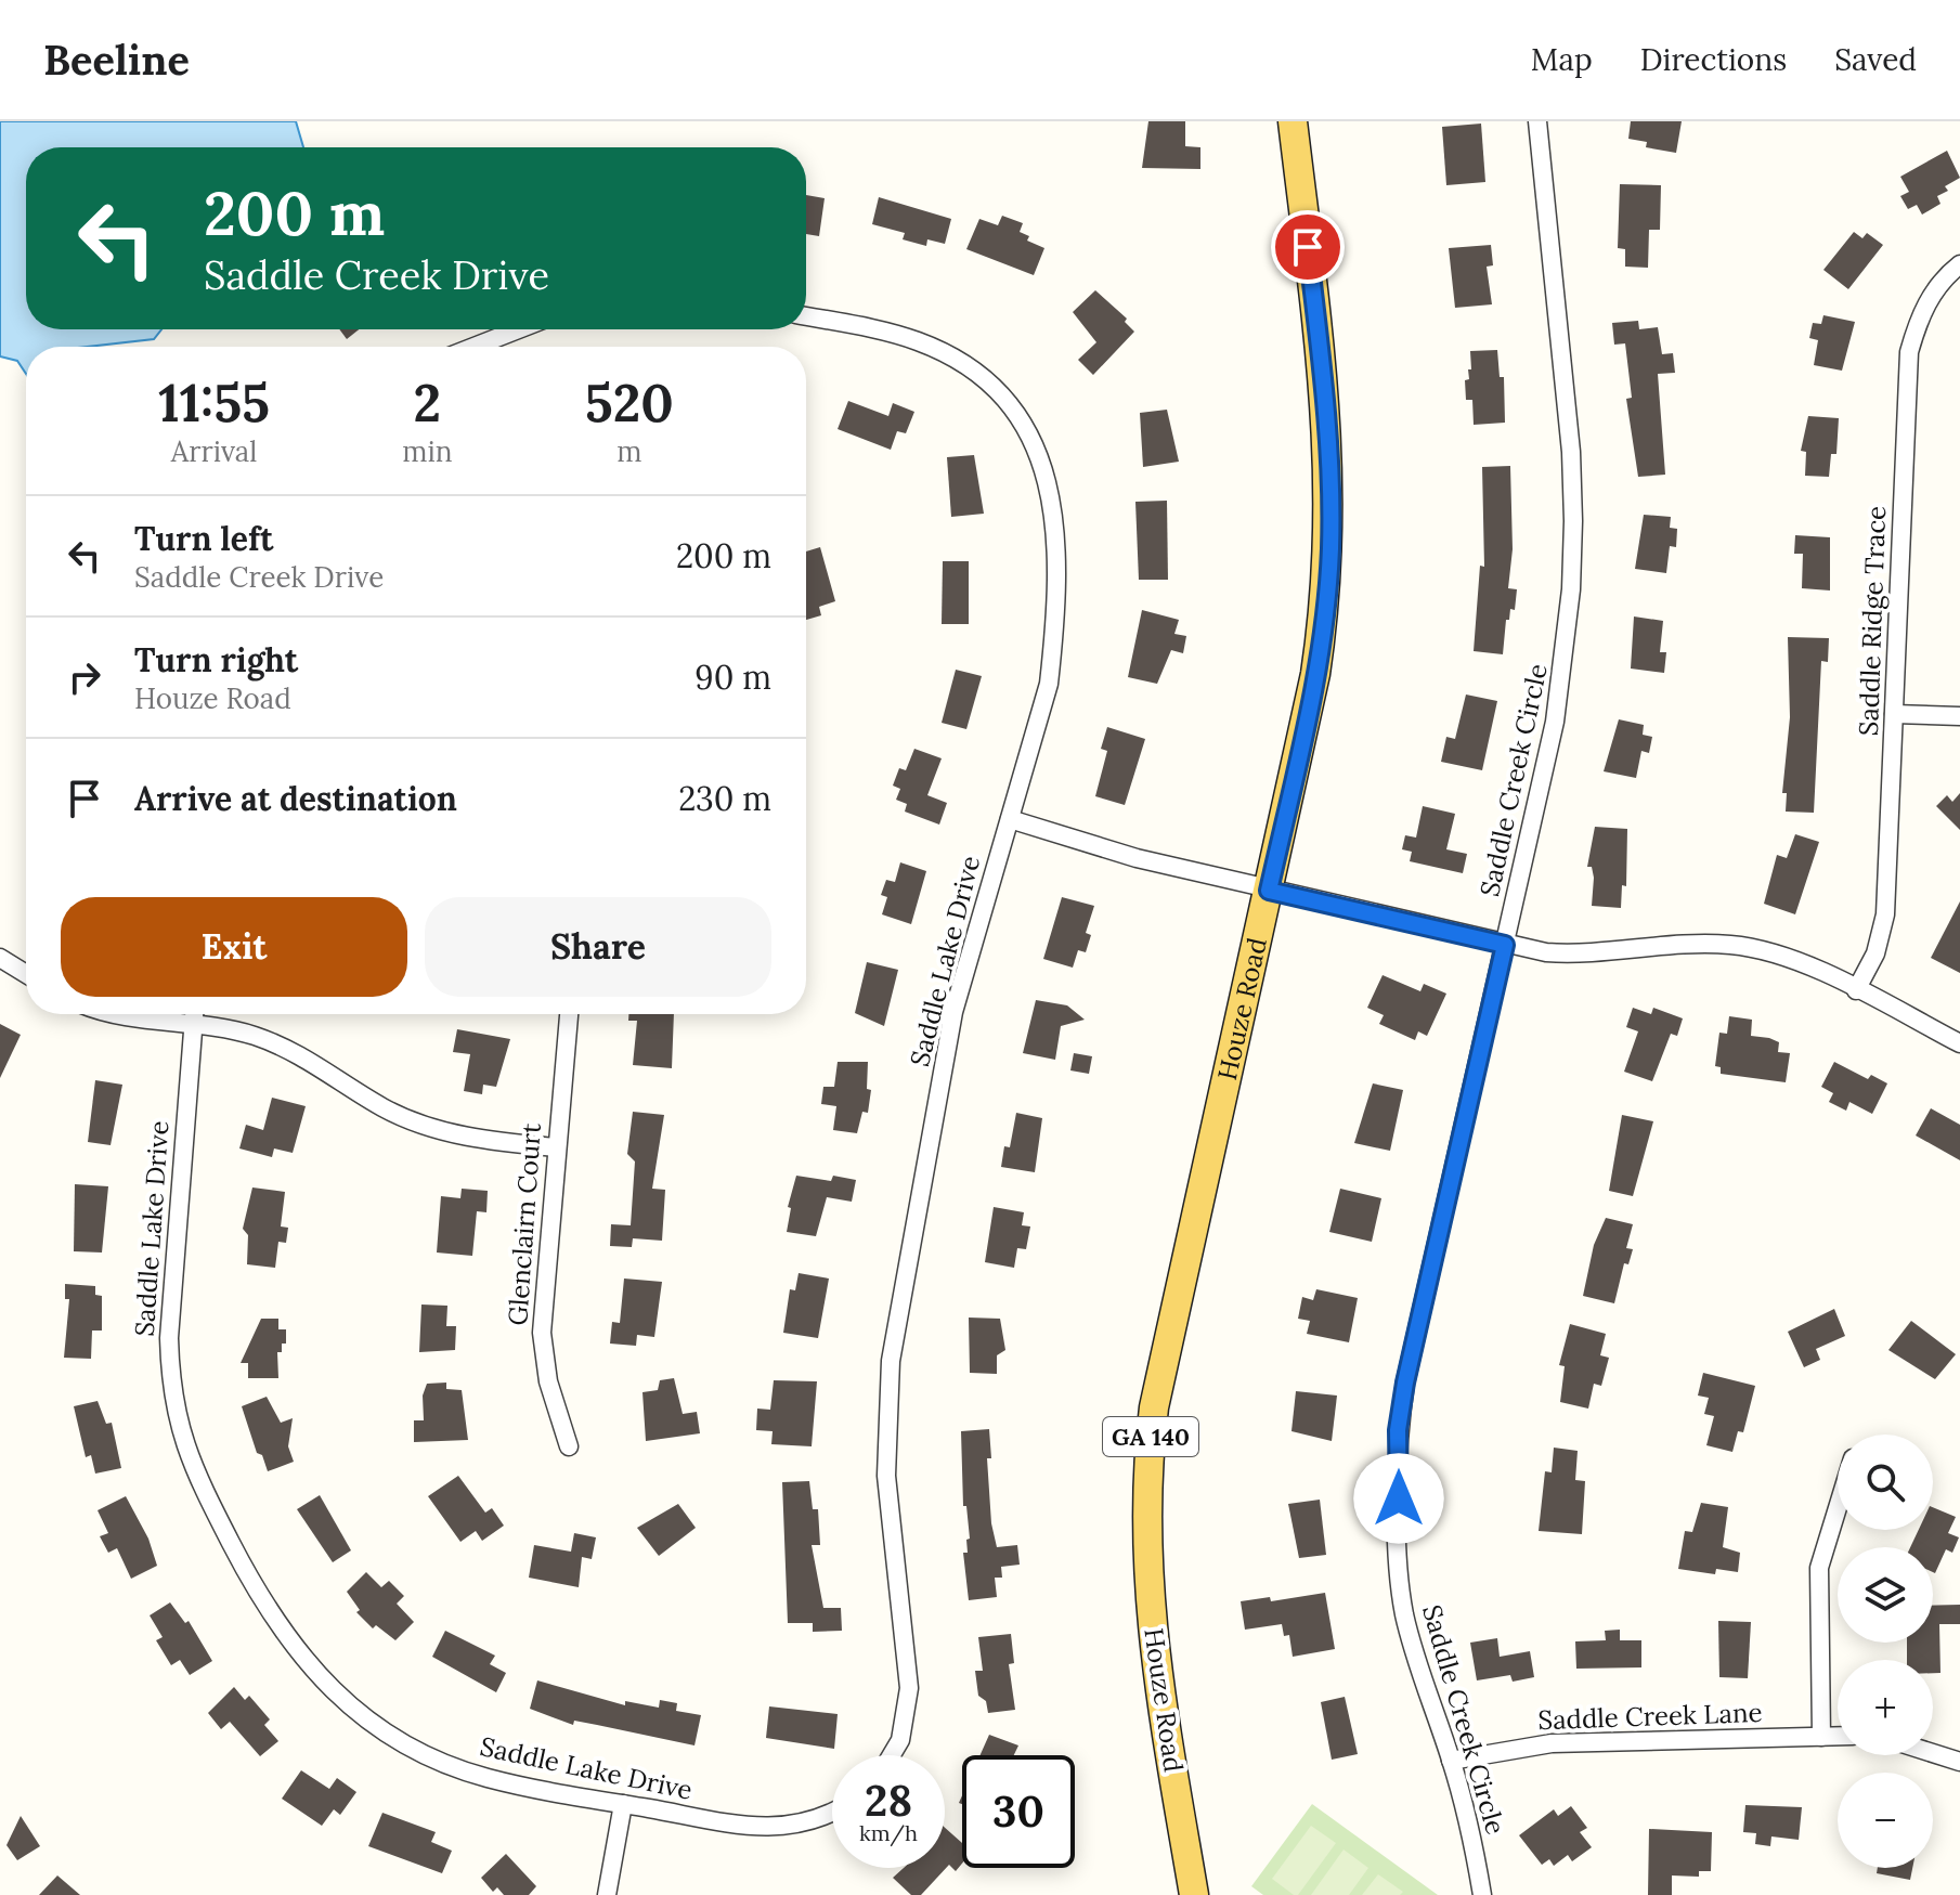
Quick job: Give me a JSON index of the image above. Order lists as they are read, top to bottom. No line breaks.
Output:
{"streets":{"main road":["Houze Road","GA 140"],"street":["Saddle Ridge Trace","Saddle Creek Circle","Saddle Lake Drive","Glenclairn Court","Saddle Creek Lane"]},"crossings":[["Saddle Creek Circle","Saddle Creek Lane"]],"page":{"header":"Beeline","nav":["Map","Directions","Saved"],"turn":["200 m","Saddle Creek Drive"],"eta":["11:55","Arrival","2","min","520","m"],"list":[{"name":"Turn left","note":"Saddle Creek Drive","value":"200 m"},{"name":"Turn right","note":"Houze Road","value":"90 m"},{"name":"Arrive at destination","value":"230 m"}],"buttons":["Exit","Share"],"map_buttons":["+","−"],"speed":"28 km/h","limit":"30"}}
